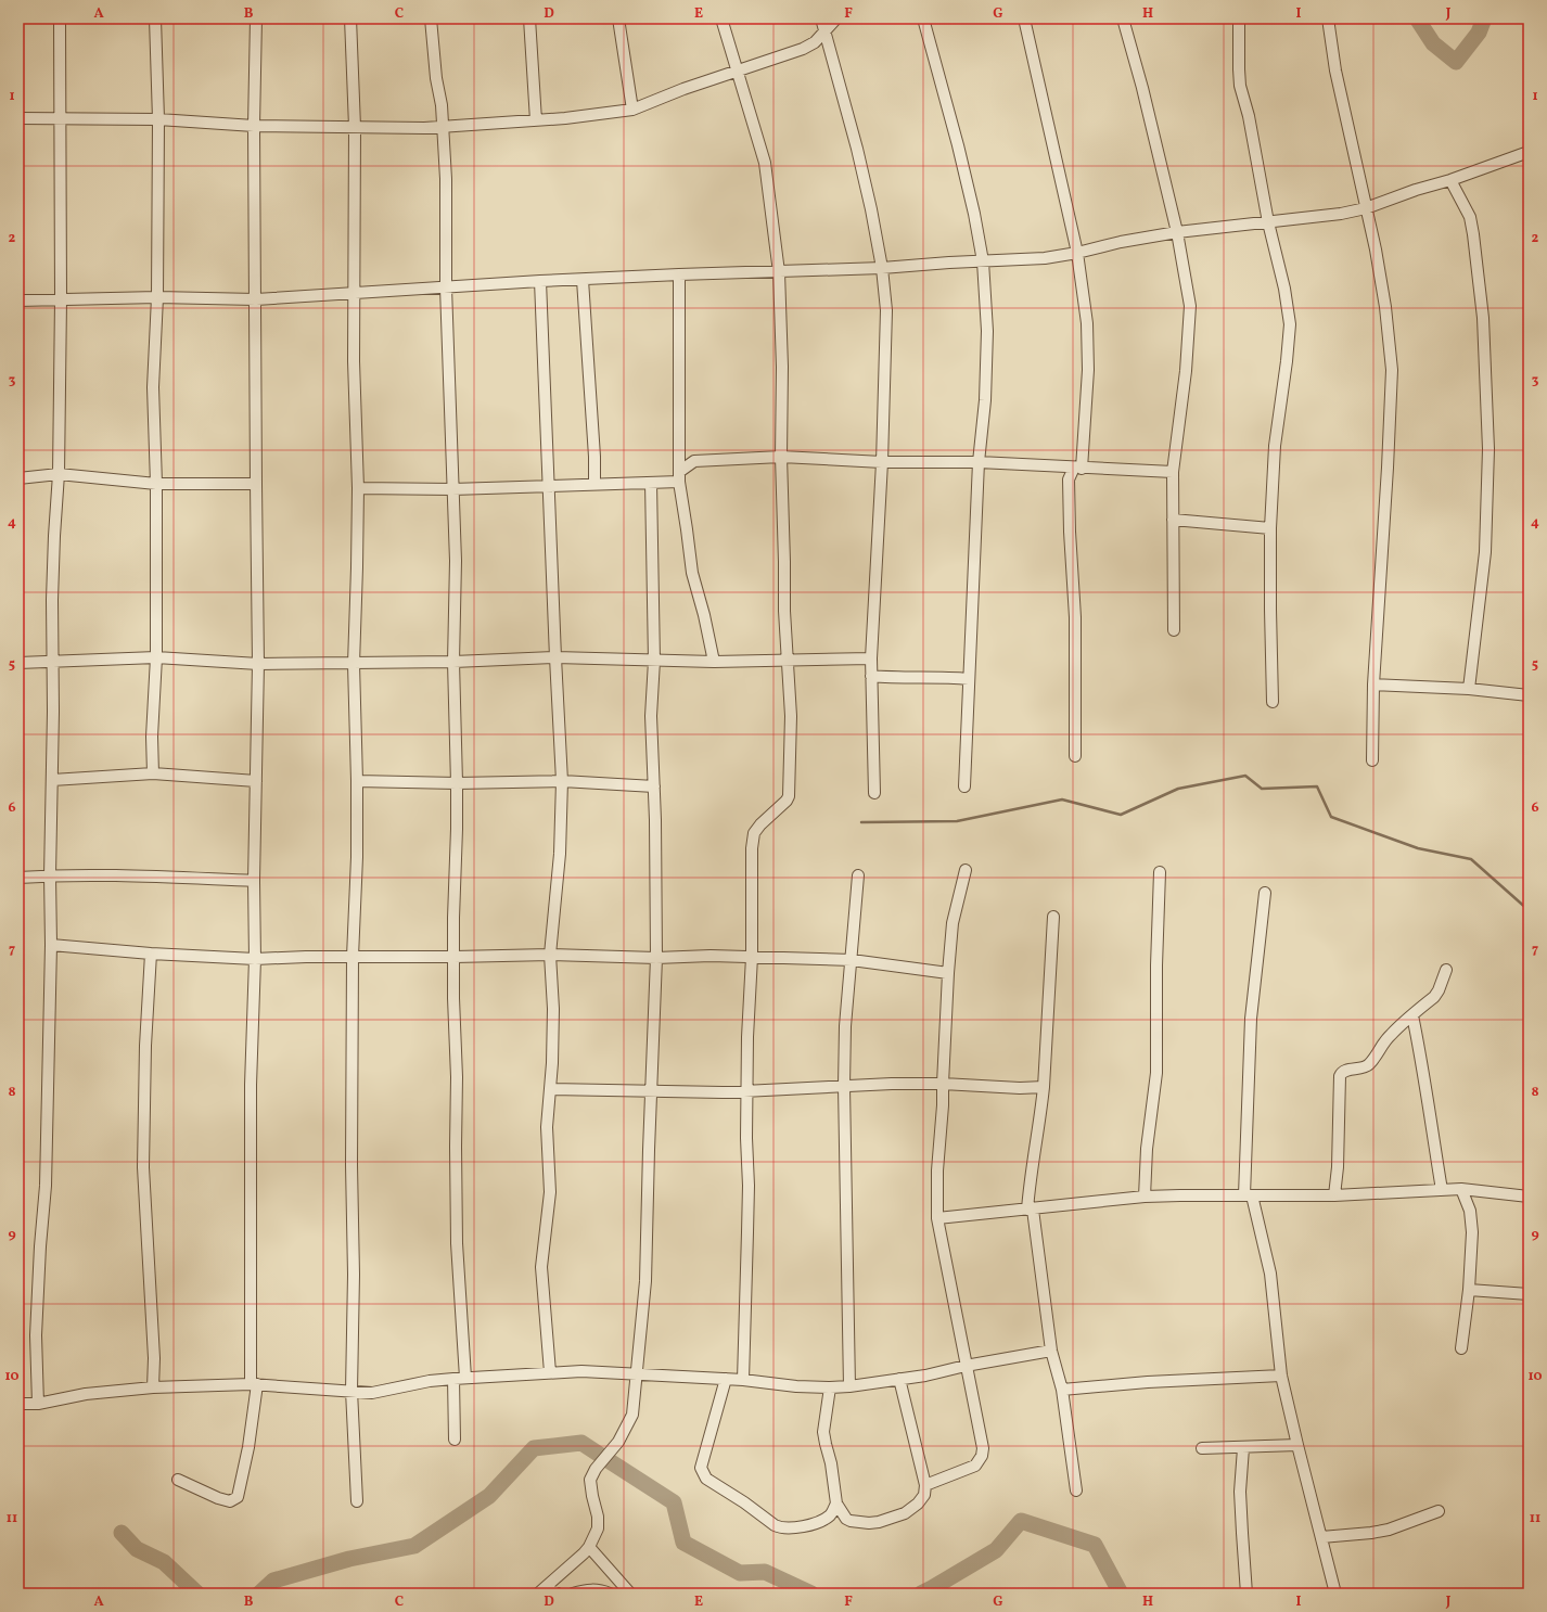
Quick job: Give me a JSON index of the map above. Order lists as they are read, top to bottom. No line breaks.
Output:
{"grid":{"columns":["A","B","C","D","E","F","G","H","I","J"],"rows":["1","2","3","4","5","6","7","8","9","10","11"]}}
